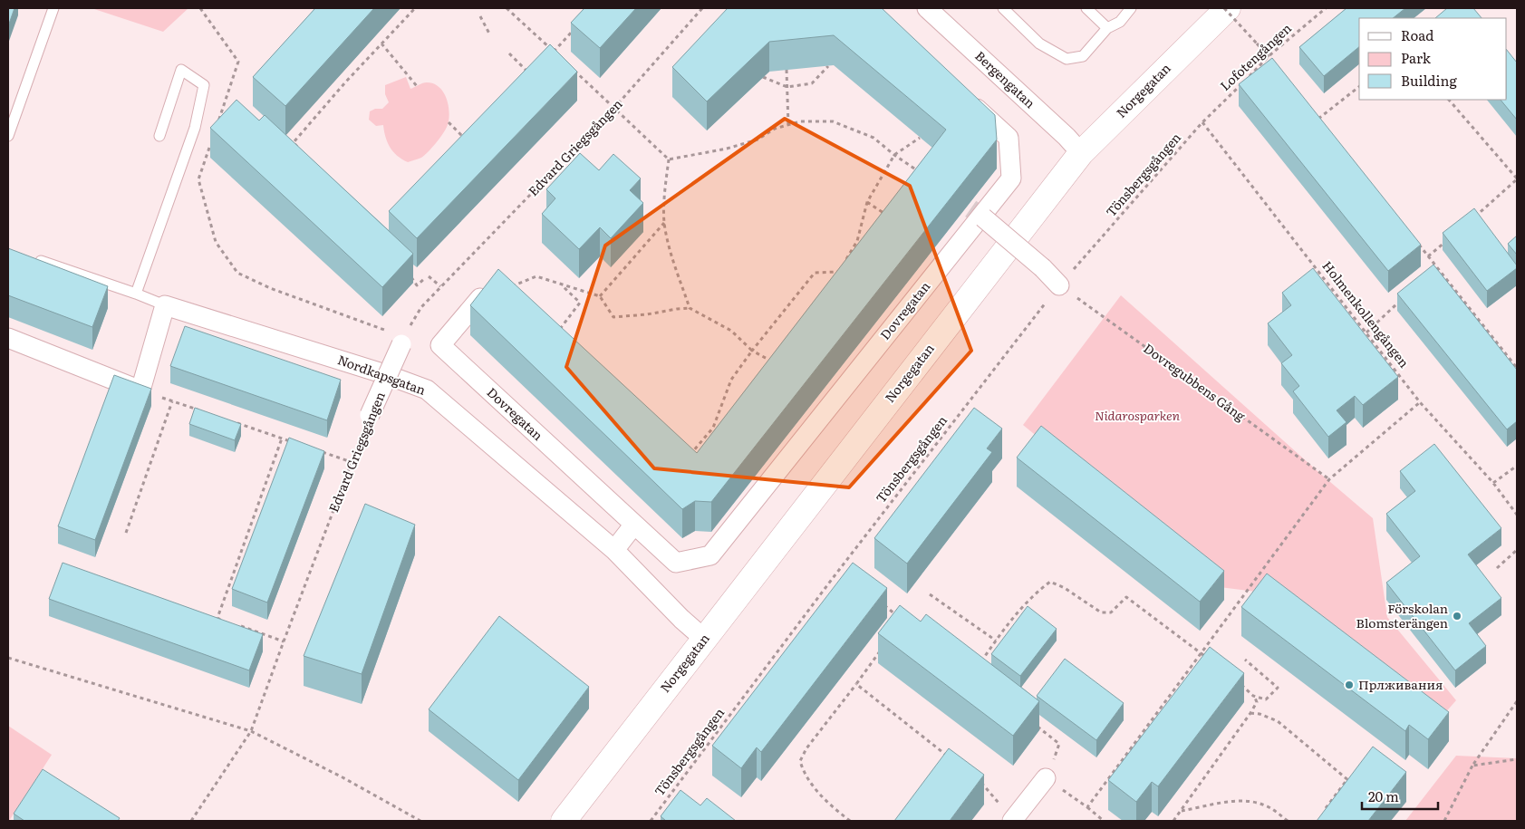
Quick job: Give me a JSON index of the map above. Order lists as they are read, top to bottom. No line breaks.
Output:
{"streets":{"street":["Bergengatan","Norgegatan","Edvard Griegsgången","Dovregatan","Nordkapsgatan"],"path":["Lofotengången","Tönsbergsgången","Holmenkollengången","Dovregubbens Gång"]},"crossings":[["Lofotengången","Tönsbergsgången"],["Lofotengången","Holmenkollengången"],["Bergengatan","Norgegatan"],["Norgegatan","Nordkapsgatan"],["Tönsbergsgången","Holmenkollengången"],["Tönsbergsgången","Dovregubbens Gång"]],"parks":["Nidarosparken"],"places":["Förskolan Blomsterängen","Прлживания"],"legend":["Road","Park","Building"],"scale_bar":"20 m"}
